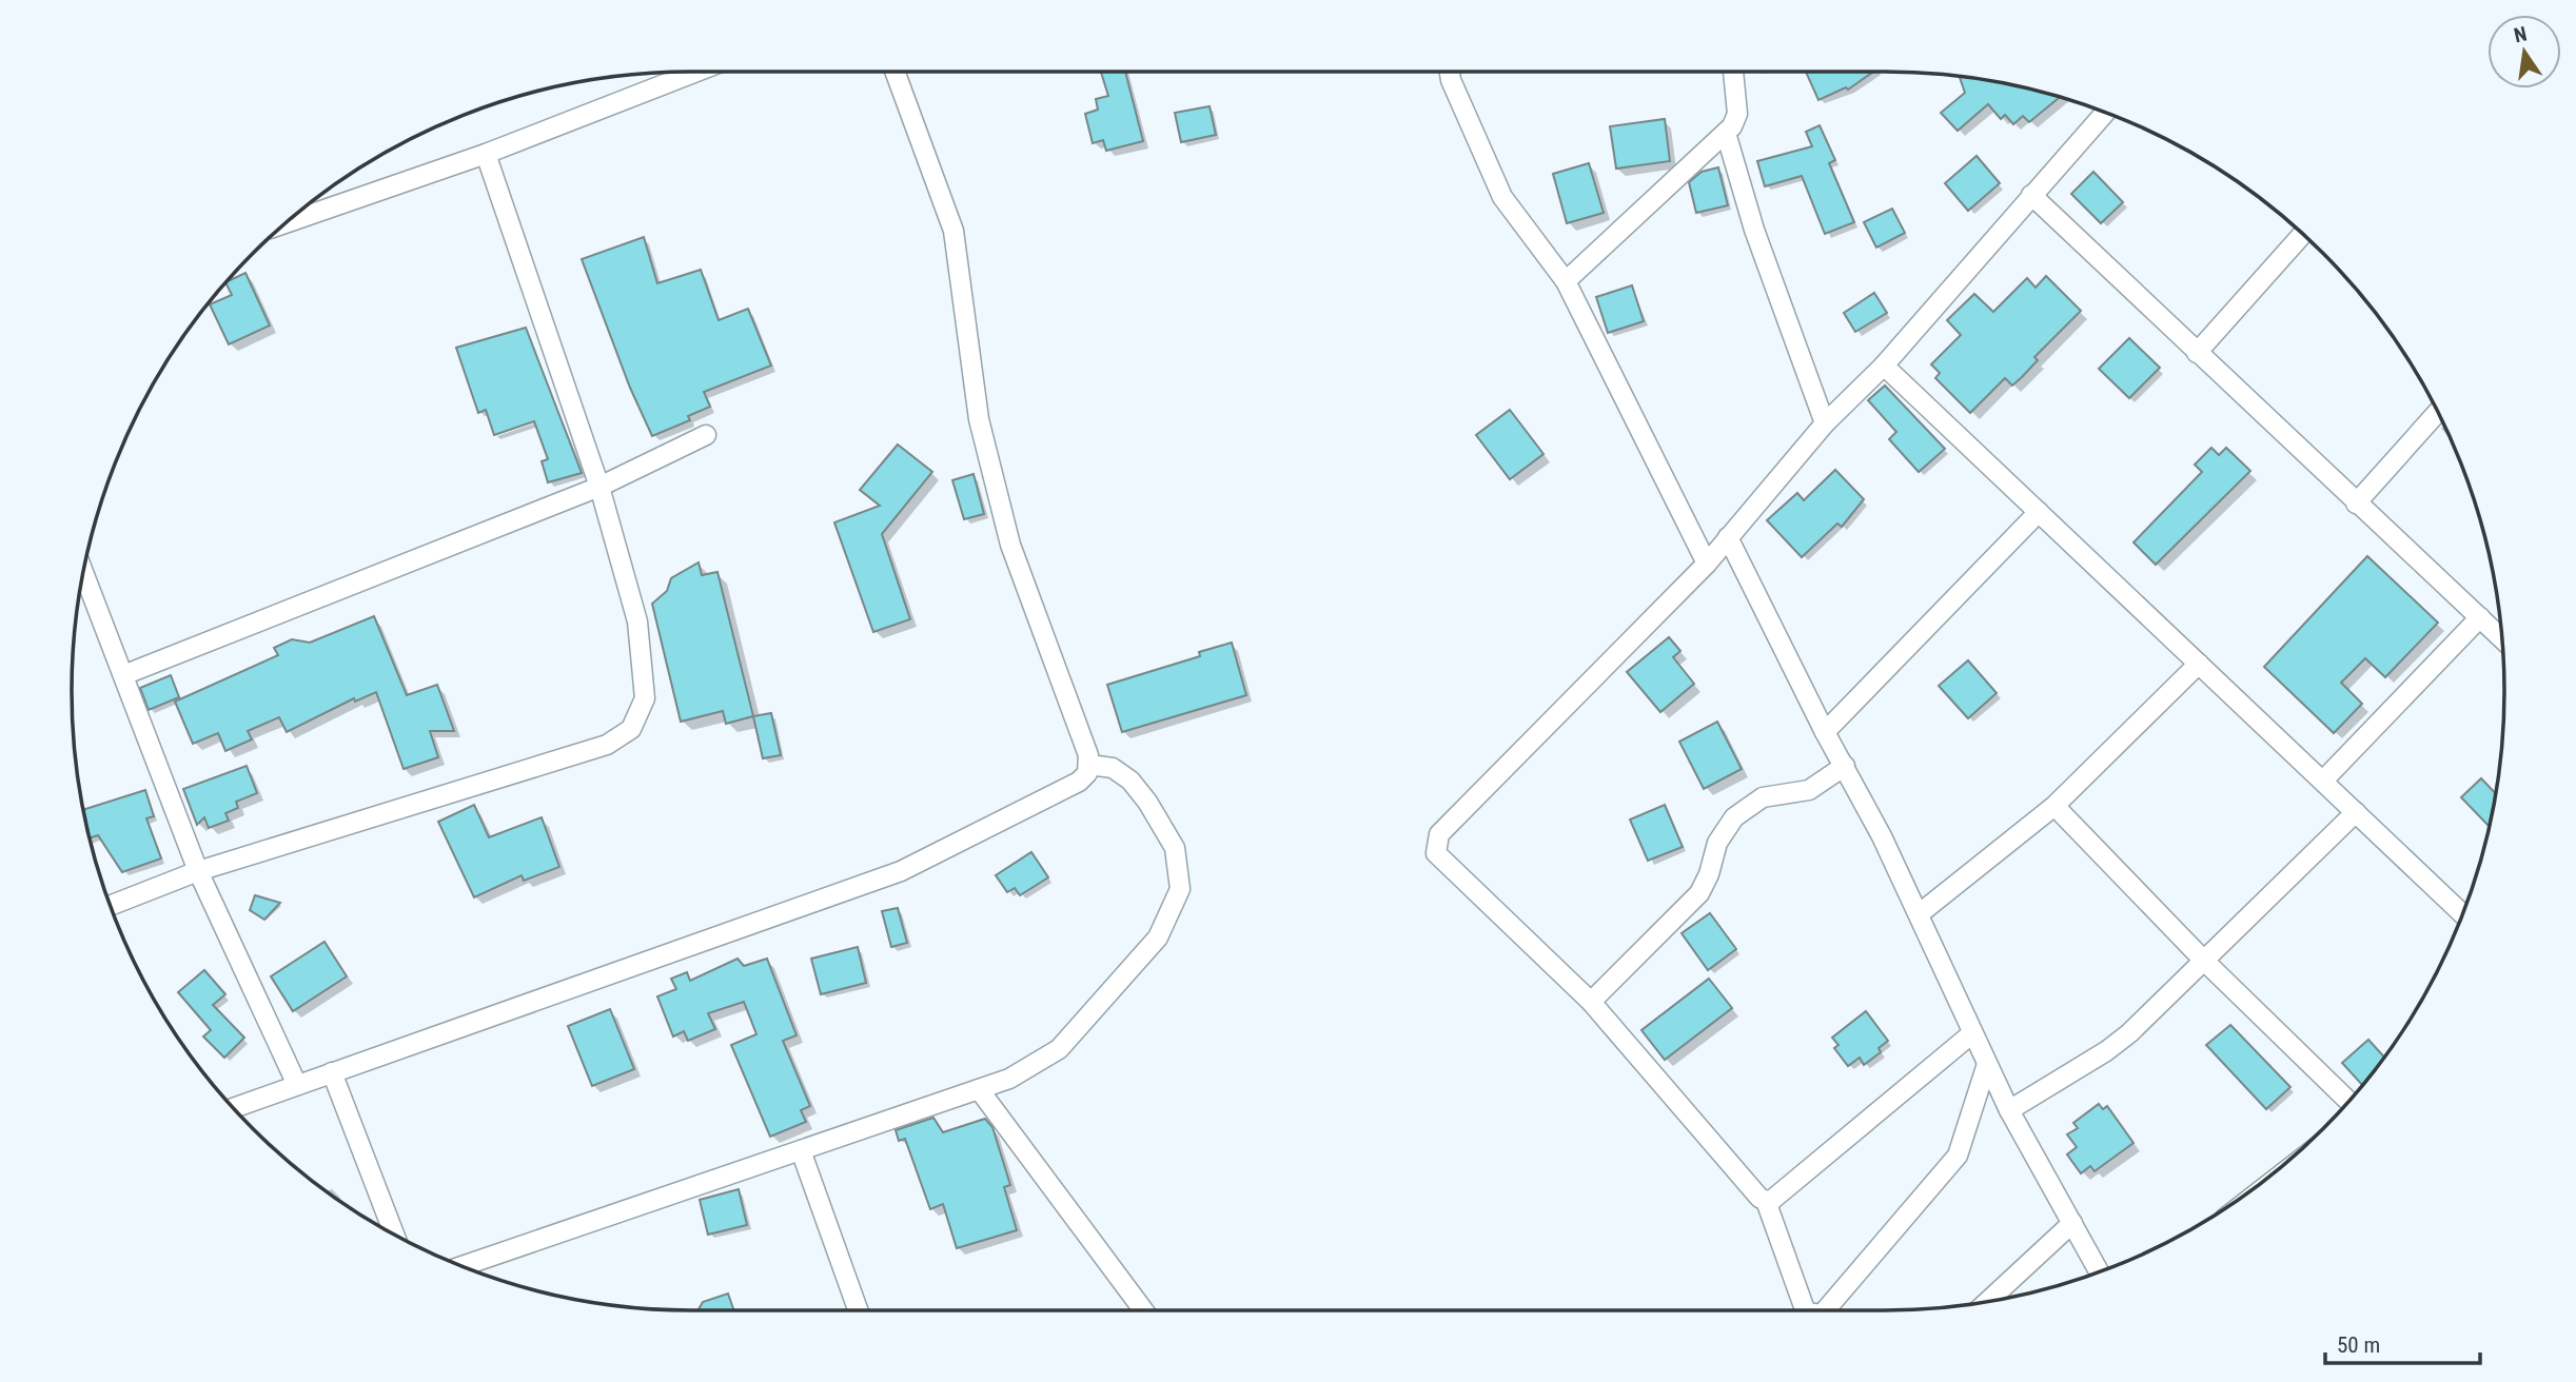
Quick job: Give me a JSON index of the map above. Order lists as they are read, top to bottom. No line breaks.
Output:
{"scale_bar":"50 m","north":"top"}
